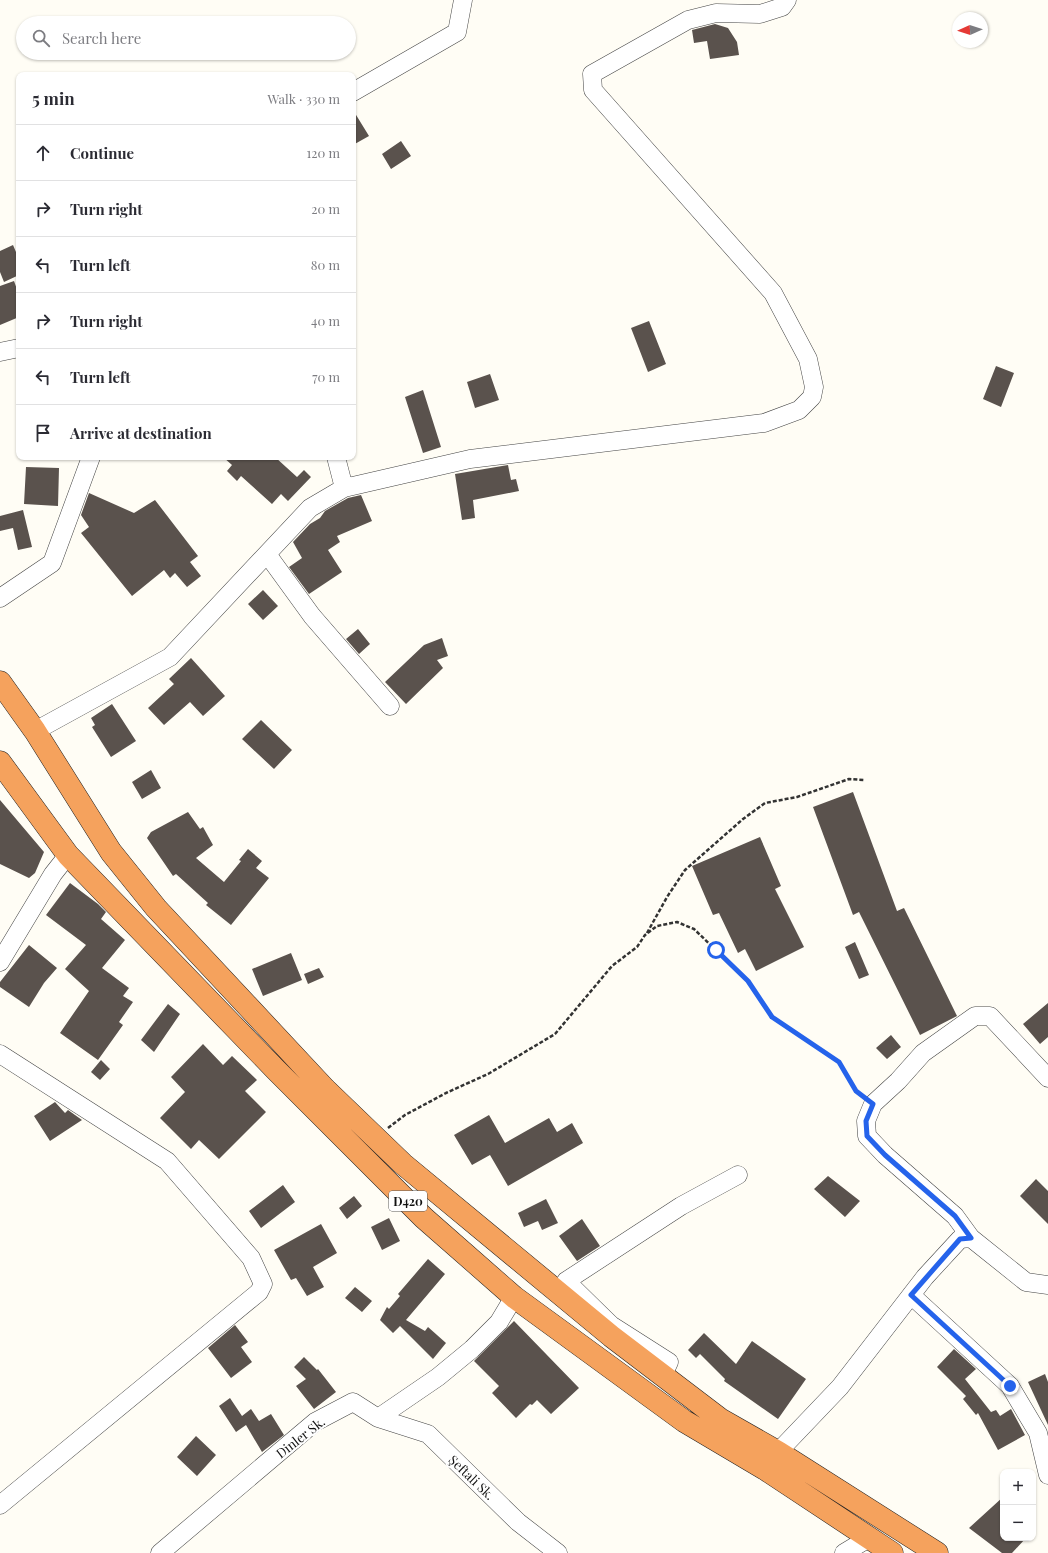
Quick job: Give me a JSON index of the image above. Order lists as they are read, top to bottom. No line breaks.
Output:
{"streets":{"highway":["D420"],"street":["Dinler Sk.","Şeftali Sk."]},"crossings":[["Dinler Sk.","Şeftali Sk."]],"north":"left","page":{"search":"Search here","heading":["5 min","Walk · 330 m"],"list":[["Continue","120 m"],["Turn right","20 m"],["Turn left","80 m"],["Turn right","40 m"],["Turn left","70 m"],"Arrive at destination"],"map_buttons":["+","−"]}}
